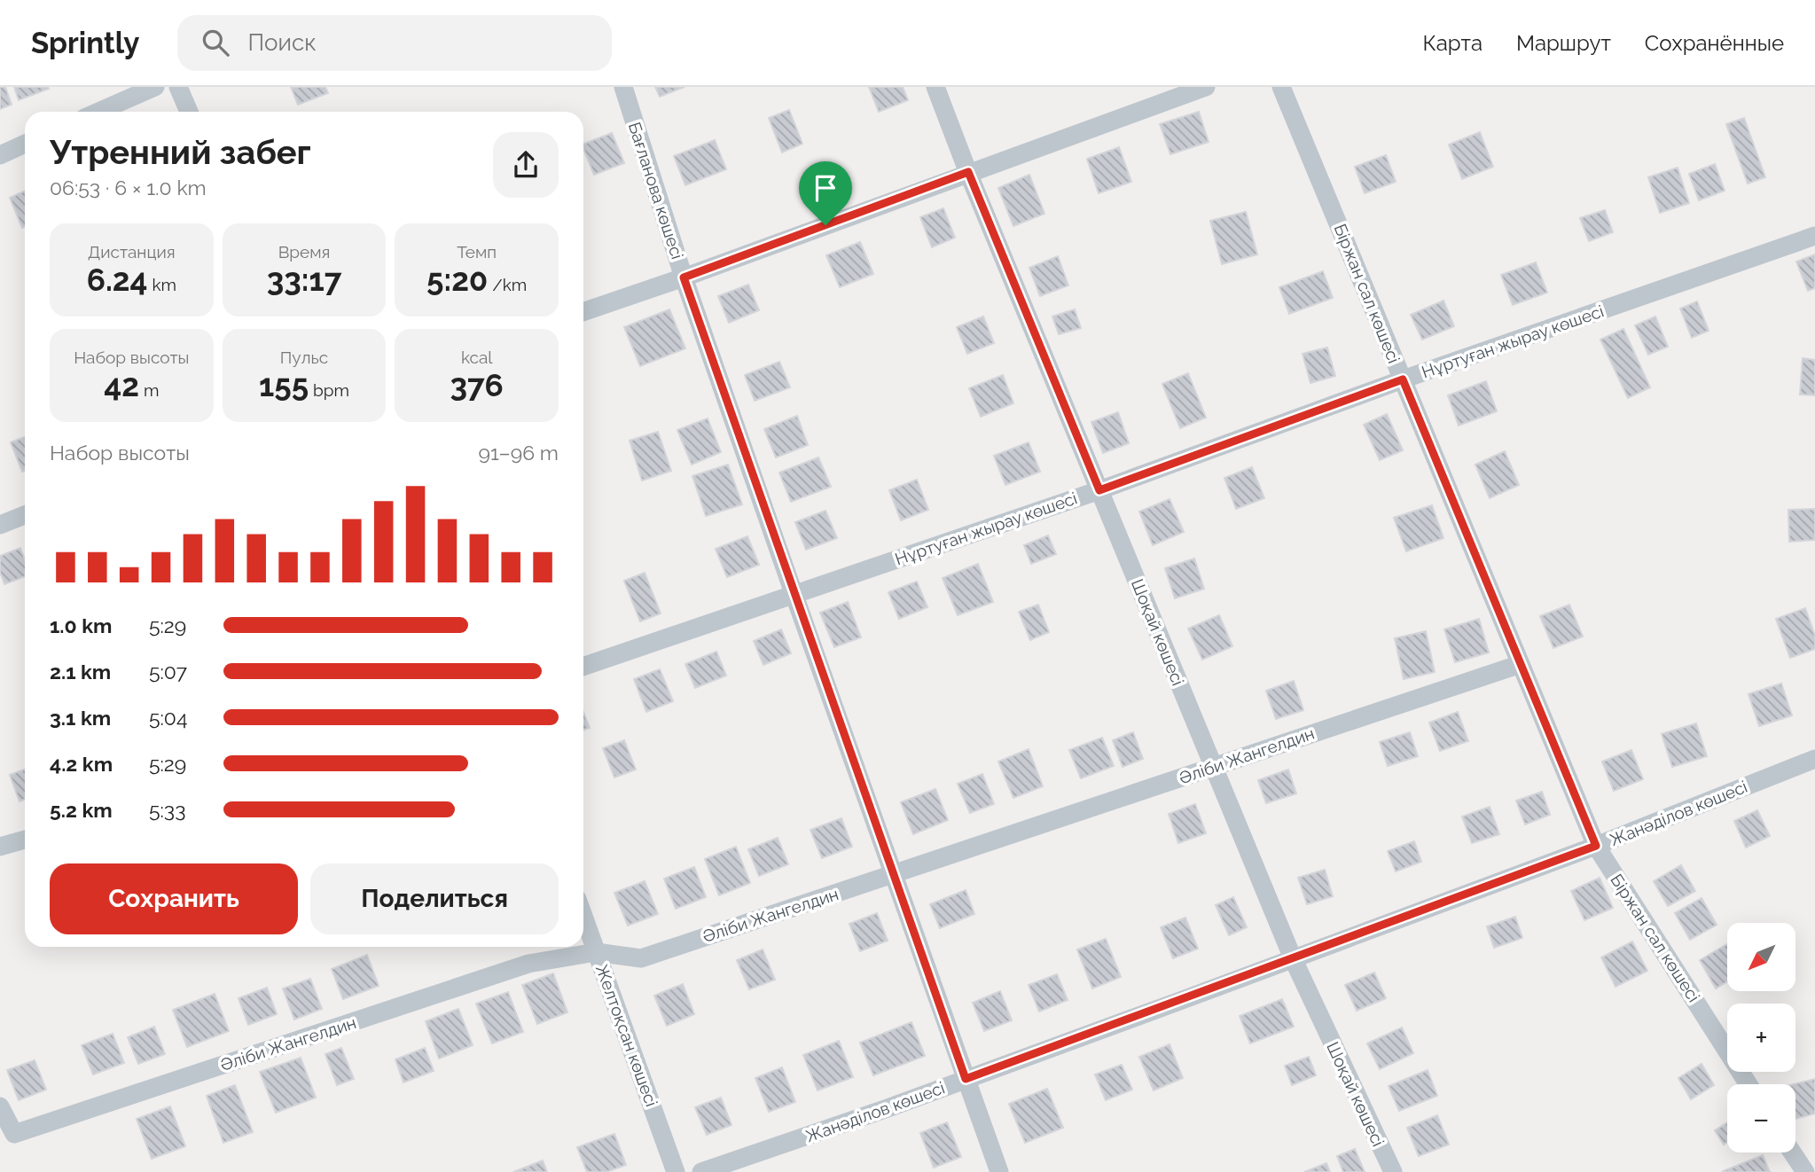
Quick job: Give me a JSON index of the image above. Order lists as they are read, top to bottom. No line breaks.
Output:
{"streets":{"street":["Бағланова көшесі","Біржан сал көшесі","Нұртуған жырау көшесі","Шоқай көшесі","Әліби Жангелдин","Жанәділов көшесі","Желтоқсан көшесі"]},"crossings":[["Бағланова көшесі","Нұртуған жырау көшесі"],["Бағланова көшесі","Әліби Жангелдин"],["Бағланова көшесі","Жанәділов көшесі"],["Біржан сал көшесі","Нұртуған жырау көшесі"],["Біржан сал көшесі","Әліби Жангелдин"],["Біржан сал көшесі","Жанәділов көшесі"],["Нұртуған жырау көшесі","Шоқай көшесі"],["Шоқай көшесі","Әліби Жангелдин"],["Шоқай көшесі","Жанәділов көшесі"],["Әліби Жангелдин","Желтоқсан көшесі"]],"north":"bottom left","page":{"header":"Sprintly","search":"Поиск","nav":["Карта","Маршрут","Сохранённые"],"heading":["Утренний забег","06:53 · 6 × 1.0 km"],"stats":[["Дистанция","6.24 km"],["Время","33:17"],["Темп","5:20 /km"],["Набор высоты","42 m"],["Пульс","155 bpm"],["kcal","376"]],"chart":["Набор высоты","91–96 m"],"list":[{"name":"1.0 km","note":"5:29"},{"name":"2.1 km","note":"5:07"},{"name":"3.1 km","note":"5:04"},{"name":"4.2 km","note":"5:29"},{"name":"5.2 km","note":"5:33"}],"buttons":["Сохранить","Поделиться"],"map_buttons":["+","−"]}}
